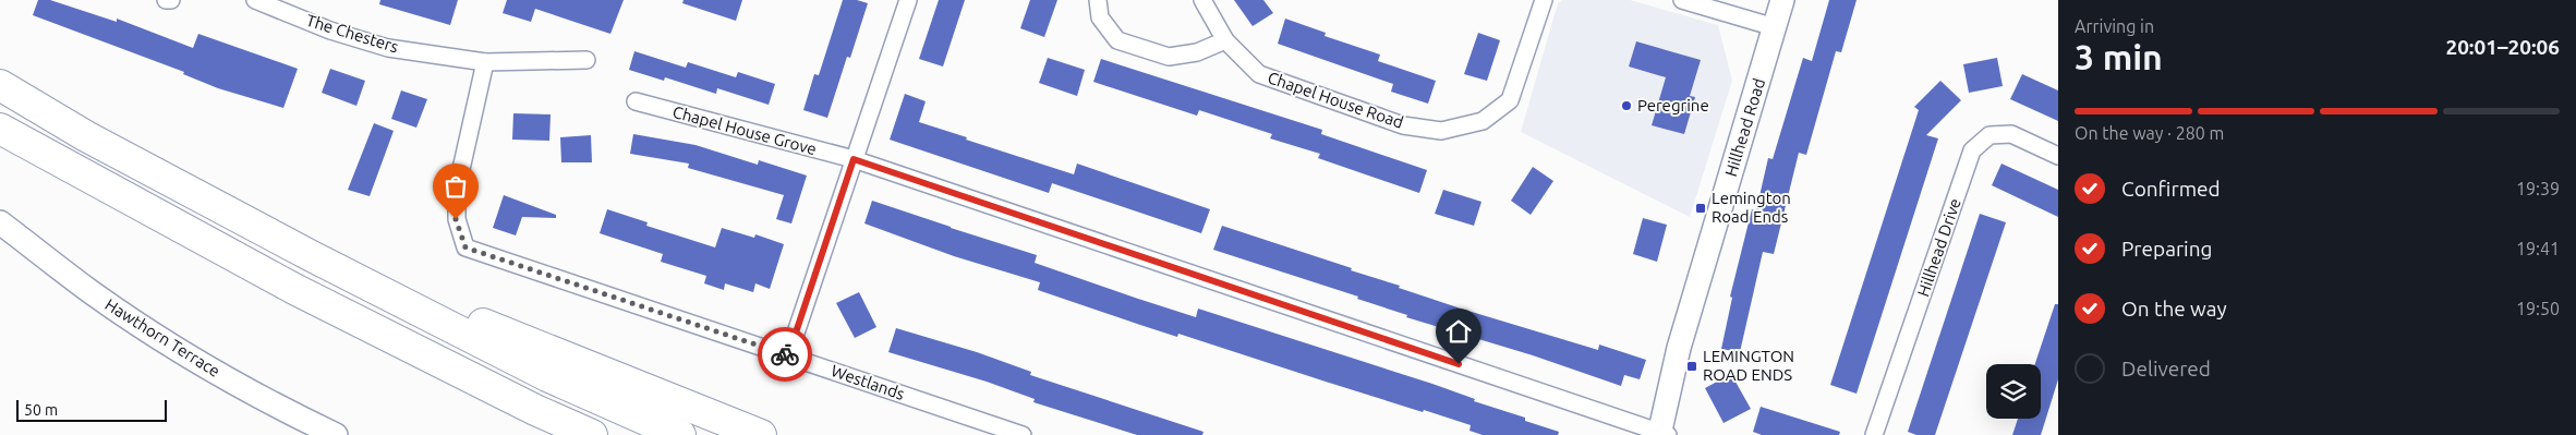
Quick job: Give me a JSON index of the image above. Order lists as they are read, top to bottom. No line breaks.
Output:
{"streets":{"street":["The Chesters","Chapel House Road","Hillhead Road","Chapel House Grove","Hillhead Drive","Hawthorn Terrace","Westlands"]},"crossings":[["The Chesters","Westlands"],["Hillhead Road","Chapel House Grove"]],"places":{"other":["Peregrine"],"transit":["Lemington Road Ends","LEMINGTON ROAD ENDS"]},"scale_bar":"50 m","page":{"heading":["3 min","Arriving in","20:01–20:06"],"bar":"On the way · 280 m","list":[["Confirmed","19:39"],["Preparing","19:41"],["On the way","19:50"],"Delivered"],"scale":"50 m"}}
